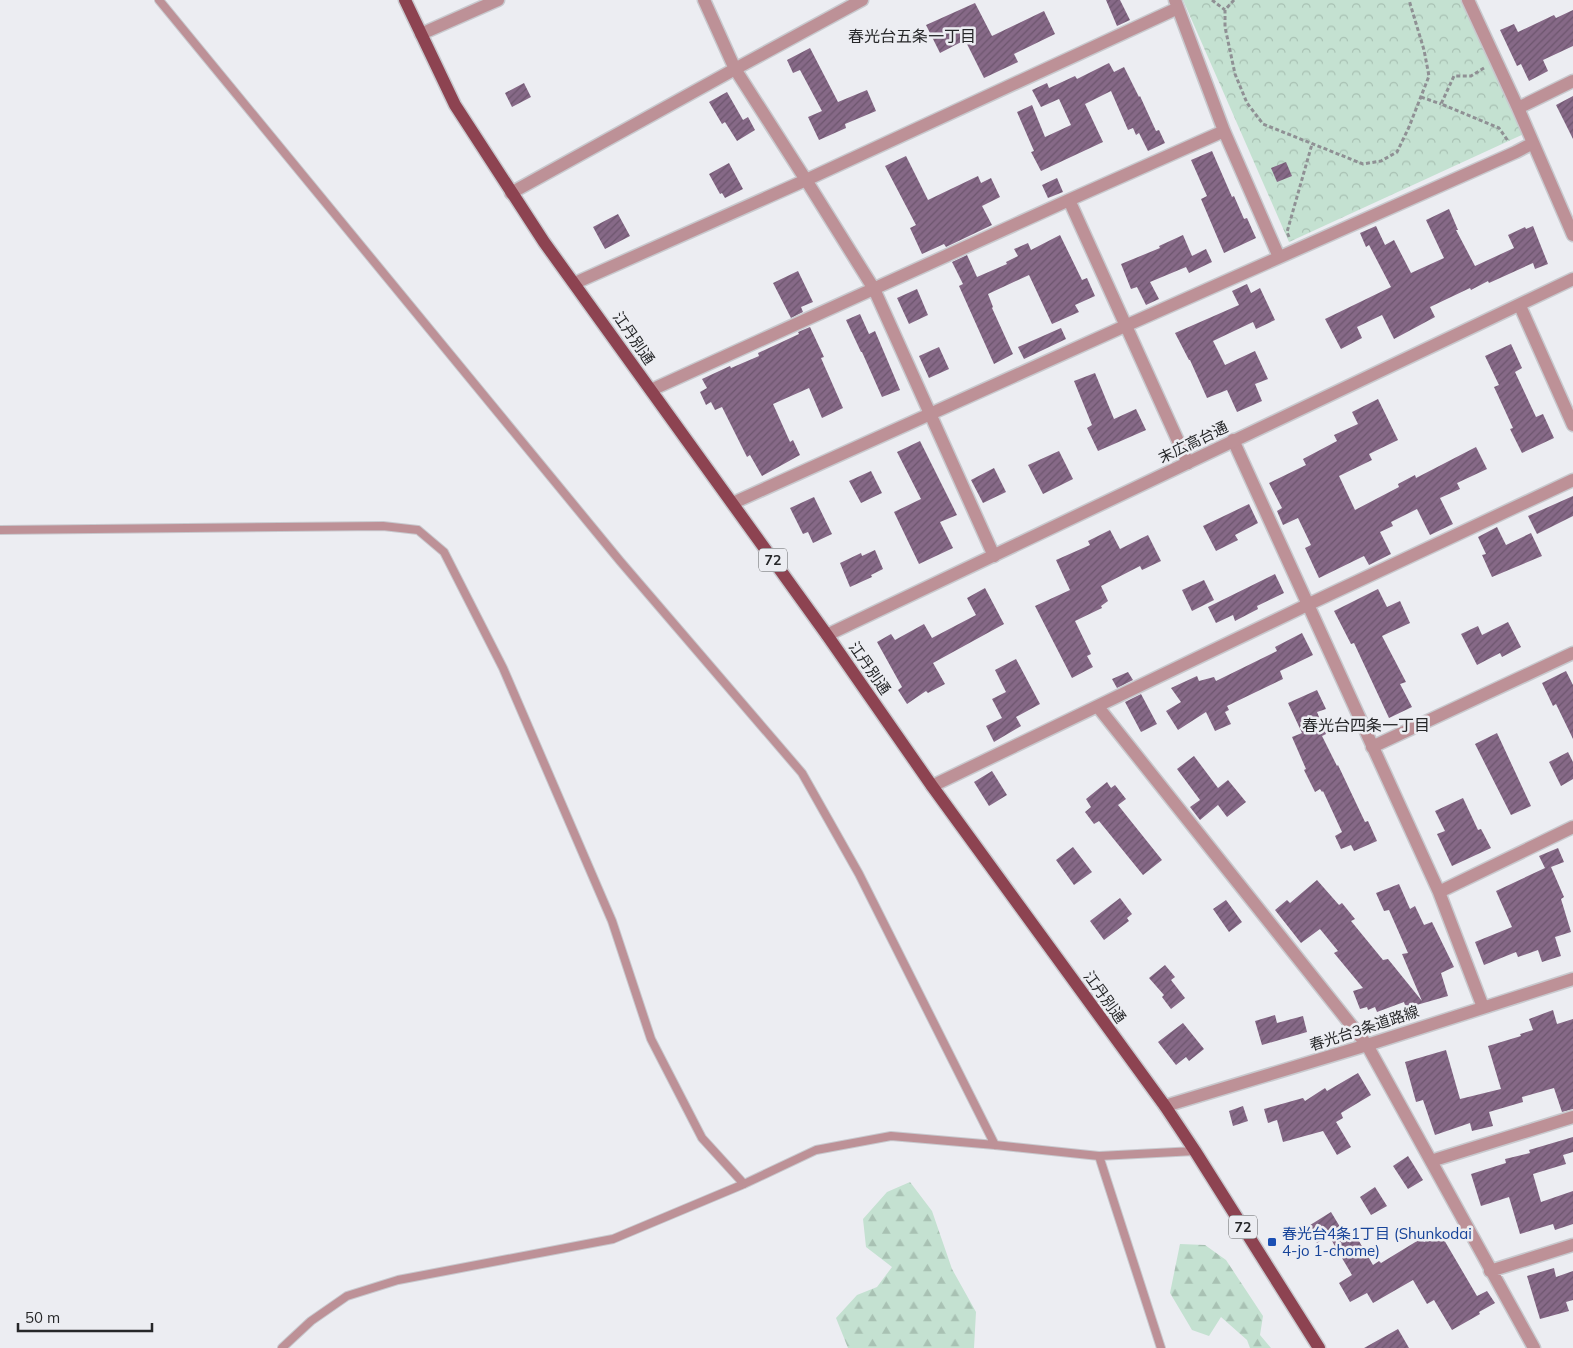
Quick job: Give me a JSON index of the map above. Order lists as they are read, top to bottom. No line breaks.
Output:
{"streets":{"main road":["江丹別通","72"],"street":["末広高台通","春光台3条道路線"]},"crossings":[["江丹別通","末広高台通"],["江丹別通","春光台3条道路線"]],"districts":["春光台五条一丁目","春光台四条一丁目"],"places":{"transit":["春光台4条1丁目 (Shunkodai 4-jo 1-chome)"]},"scale_bar":"50 m"}
